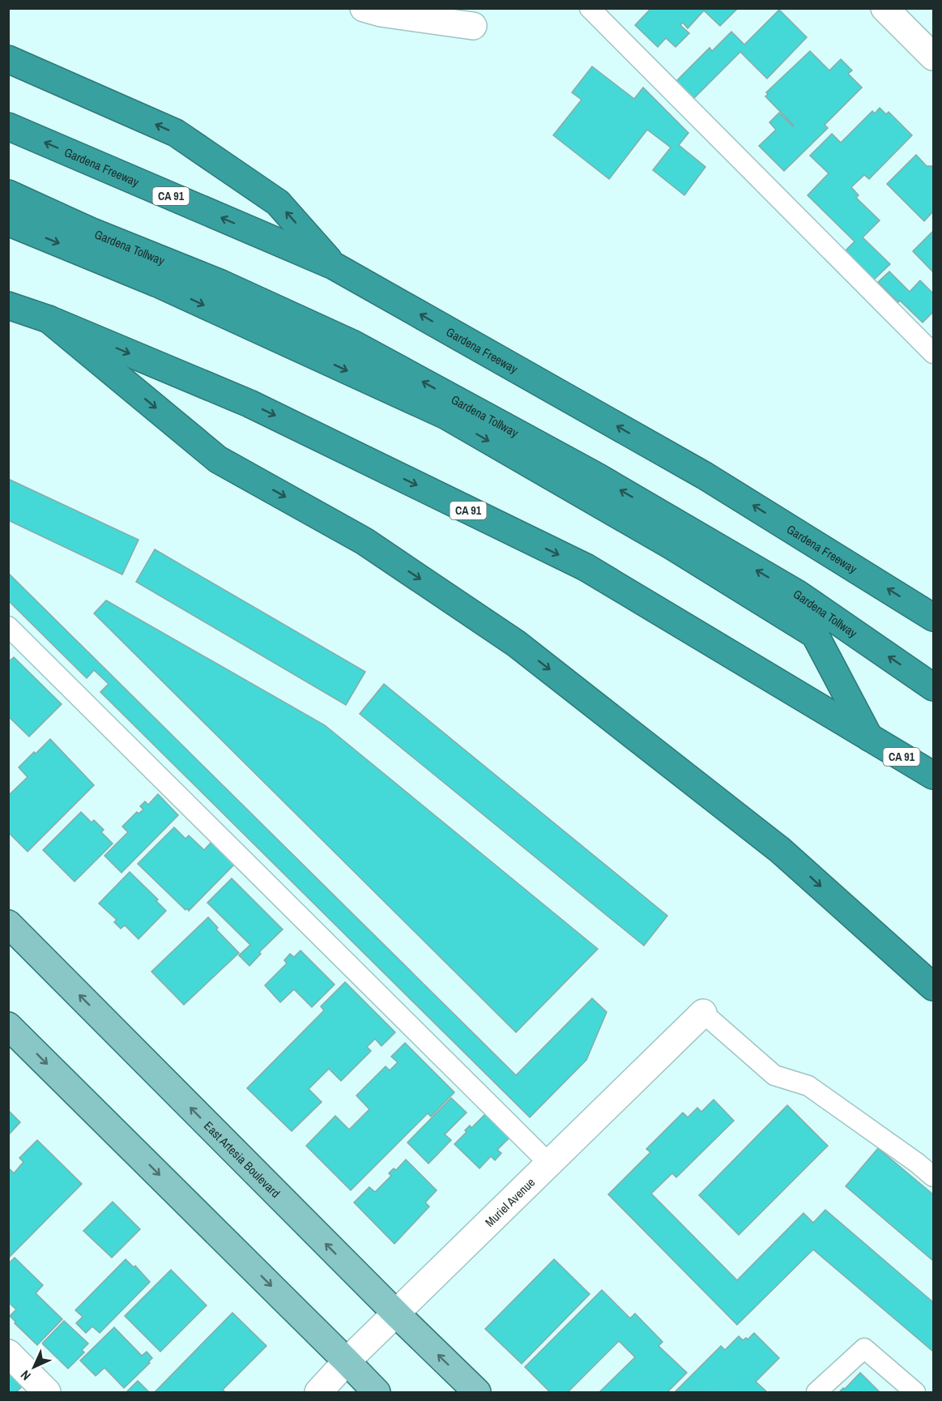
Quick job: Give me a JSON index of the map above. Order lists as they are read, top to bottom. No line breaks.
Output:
{"streets":{"highway":["Gardena Freeway","CA 91","Gardena Tollway"],"main road":["East Artesia Boulevard"],"street":["Muriel Avenue"]},"crossings":[["CA 91","Gardena Tollway"],["East Artesia Boulevard","Muriel Avenue"]],"north":"bottom left"}
